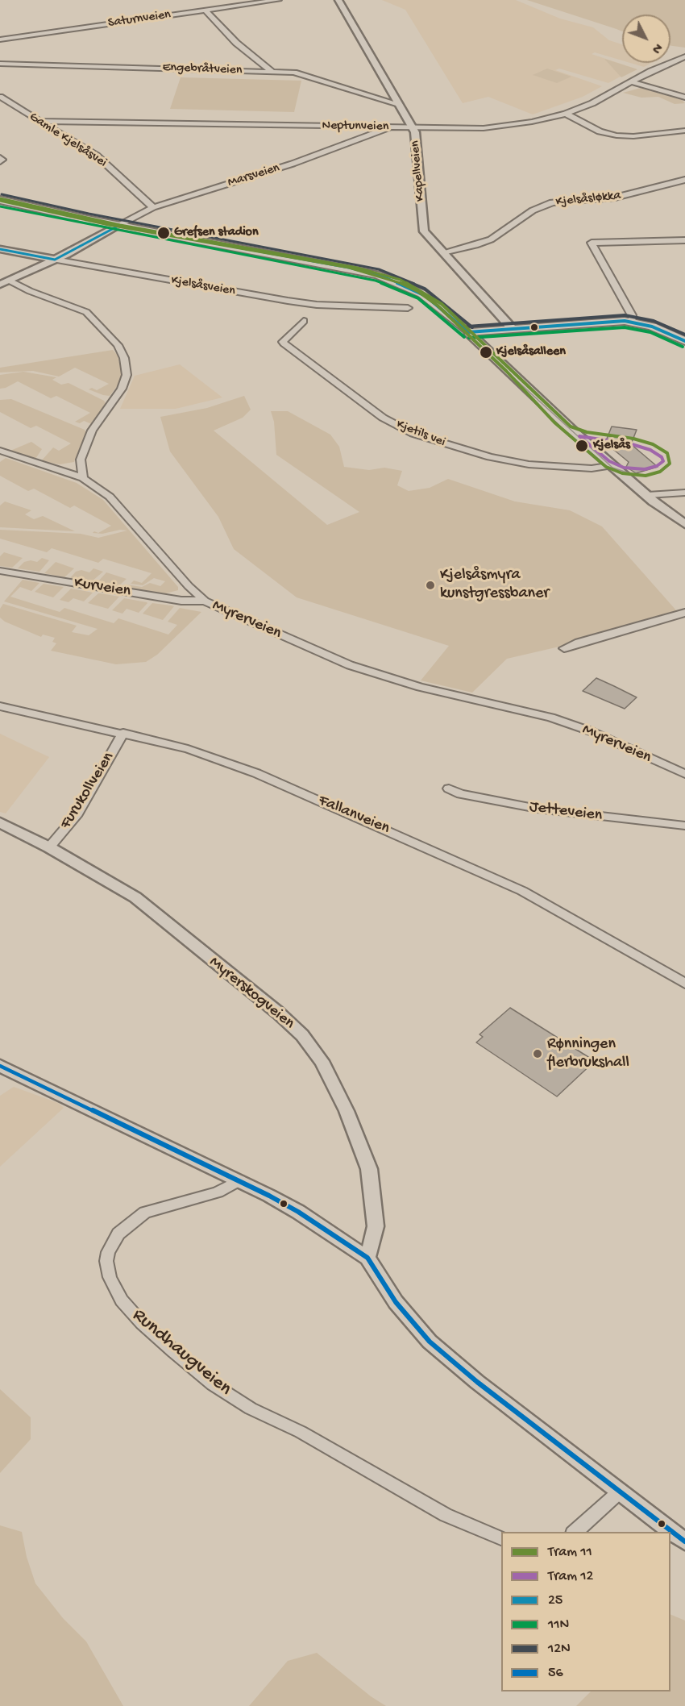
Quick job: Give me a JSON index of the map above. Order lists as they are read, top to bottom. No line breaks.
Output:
{"streets":{"street":["Saturnveien","Engebråtveien","Neptunveien","Gamle Kjelsåsvei","Kapellveien","Marsveien","Kjelsåsløkka","Kjelsåsveien","Kjetils vei","Kurveien","Myrerveien","Furukollveien","Jetteveien","Fallanveien","Myrerskogveien","Rundhaugveien"]},"crossings":[["Engebråtveien","Kapellveien"],["Neptunveien","Gamle Kjelsåsvei"],["Neptunveien","Kapellveien"],["Neptunveien","Marsveien"],["Gamle Kjelsåsvei","Marsveien"],["Kapellveien","Kjelsåsløkka"],["Kurveien","Myrerveien"],["Furukollveien","Fallanveien"],["Furukollveien","Myrerskogveien"]],"places":["Grefsen stadion","Kjelsåsalleen","Kjelsås","Kjelsåsmyra kunstgressbaner","Rønningen flerbrukshall"],"lines":["transit line 12N","tram line 11","transit line 11N","transit line 25","tram line 12","transit line 56"],"legend":["Tram 11","Tram 12","25","11N","12N","56"],"north":"bottom right"}
